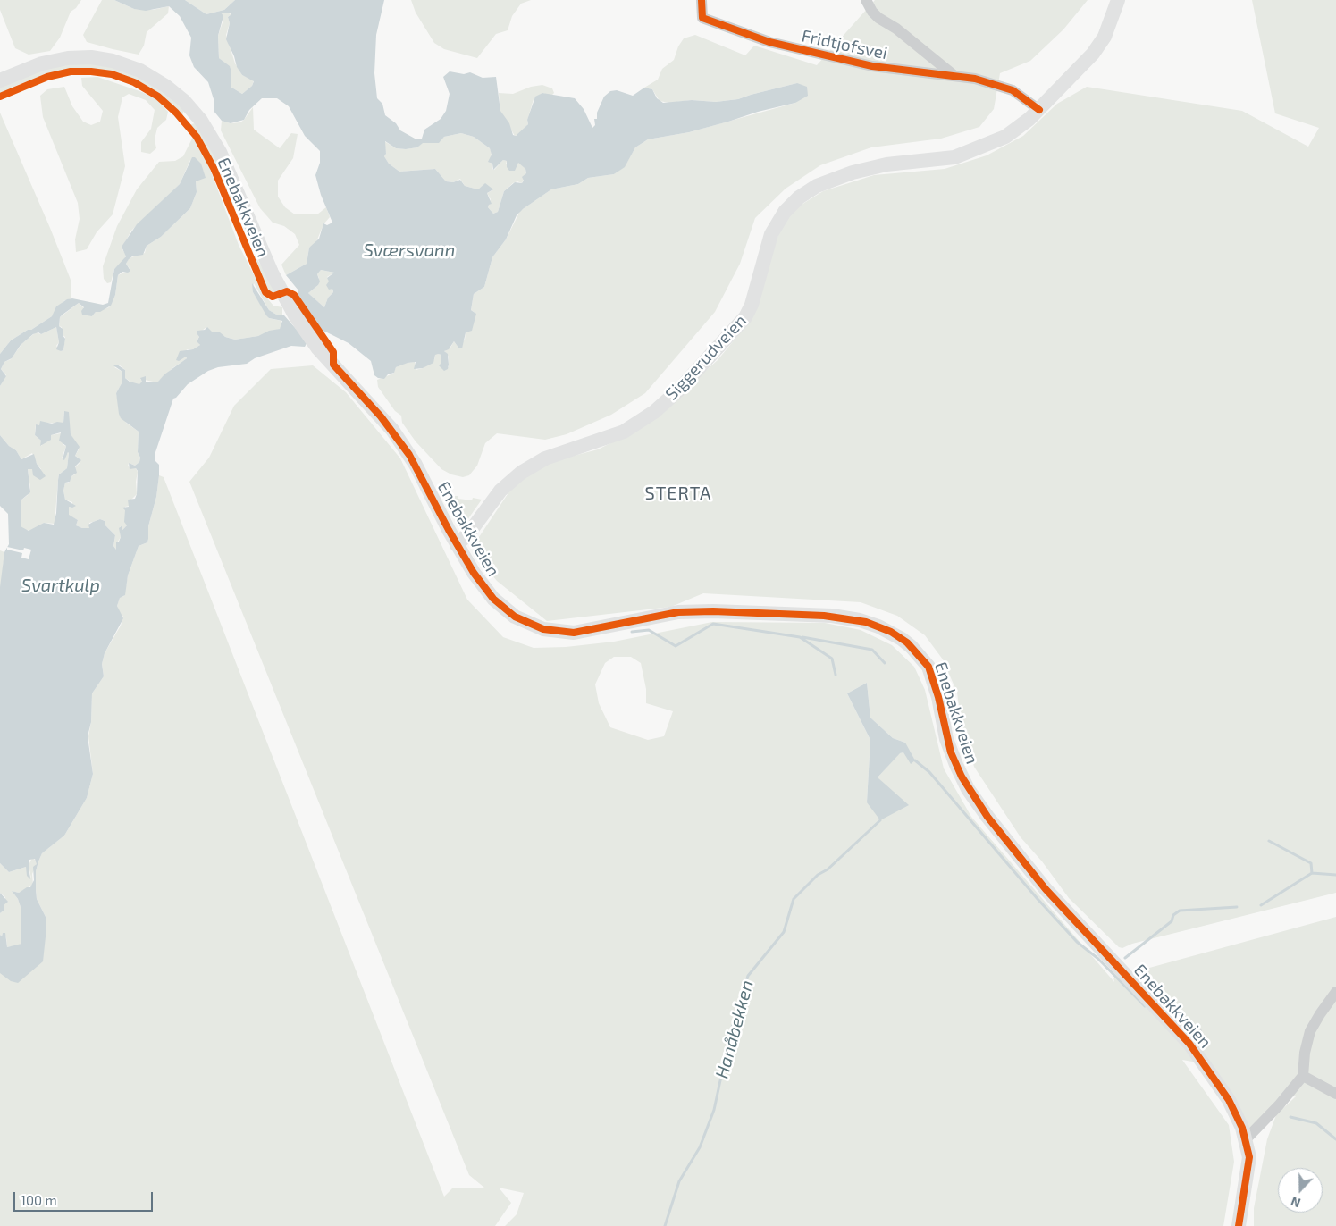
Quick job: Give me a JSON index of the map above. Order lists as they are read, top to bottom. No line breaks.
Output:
{"streets":{"main road":["Enebakkveien","Siggerudveien"],"street":["Fridtjofsvei"]},"crossings":[["Fridtjofsvei","Siggerudveien"],["Enebakkveien","Siggerudveien"]],"districts":["STERTA"],"water":["Sværsvann","Svartkulp","Hanåbekken"],"scale_bar":"100 m","north":"bottom"}
